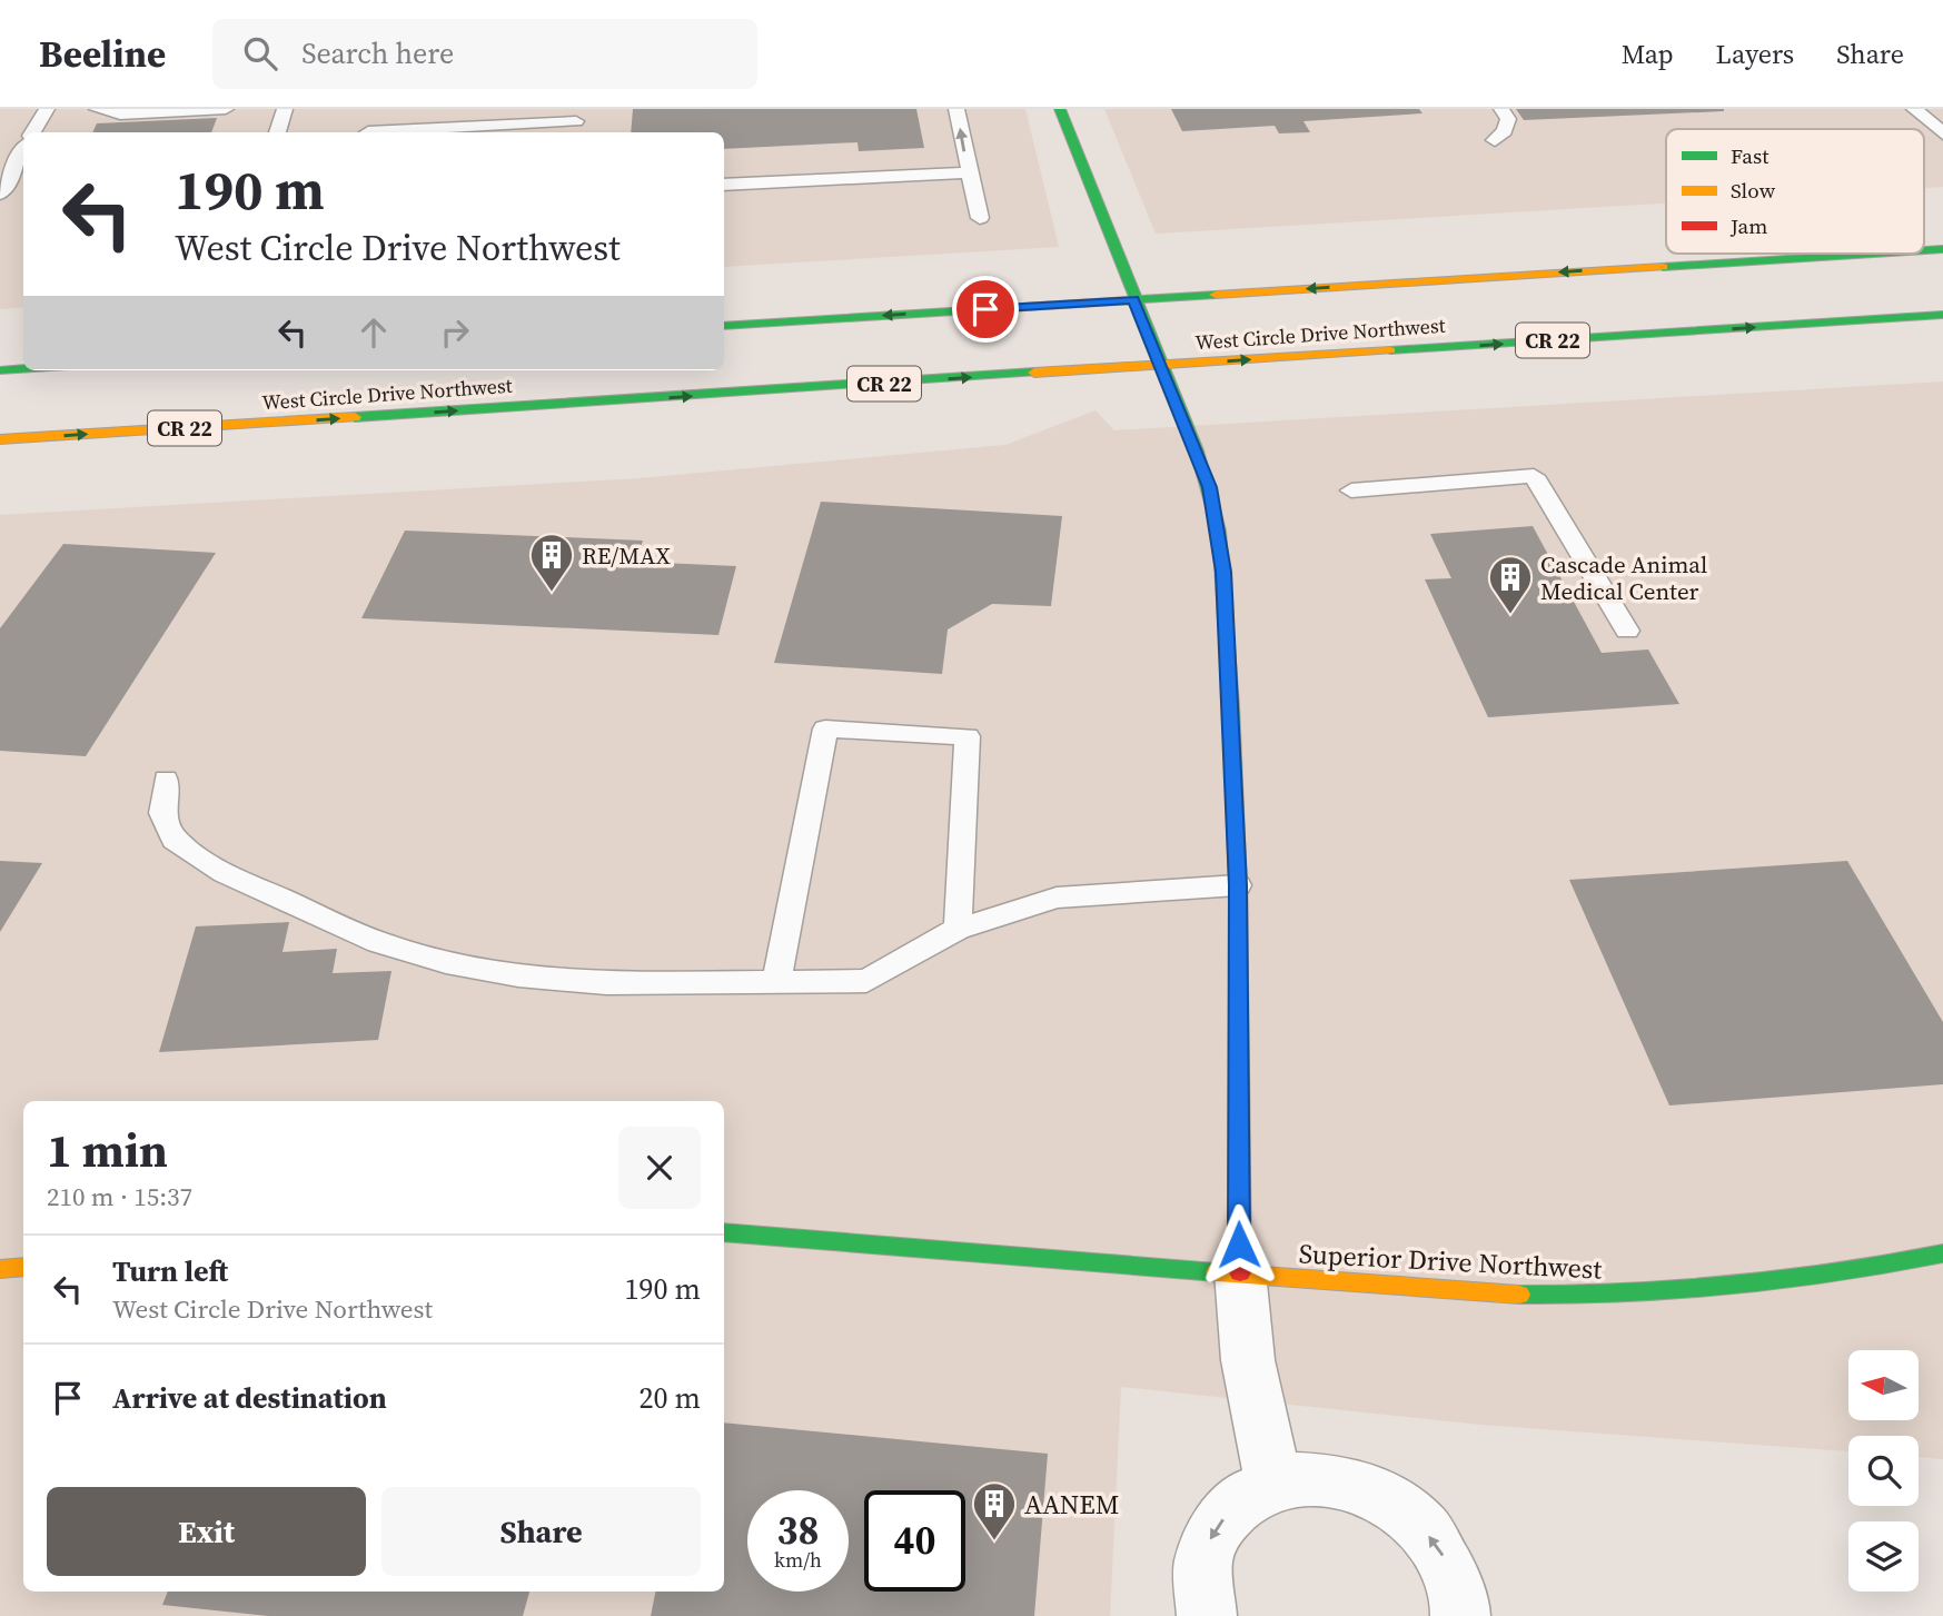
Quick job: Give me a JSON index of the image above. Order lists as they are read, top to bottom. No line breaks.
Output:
{"streets":{"main road":["West Circle Drive Northwest","CR 22","Superior Drive Northwest"]},"places":{"building":["RE/MAX","Cascade Animal Medical Center","AANEM"]},"legend":["Fast","Slow","Jam"],"north":"left","page":{"header":"Beeline","search":"Search here","nav":["Map","Layers","Share"],"turn":["190 m","West Circle Drive Northwest"],"heading":["1 min","210 m · 15:37"],"list":[{"name":"Turn left","note":"West Circle Drive Northwest","value":"190 m"},{"name":"Arrive at destination","value":"20 m"}],"buttons":["Exit","Share"],"speed":"38 km/h","limit":"40"}}
